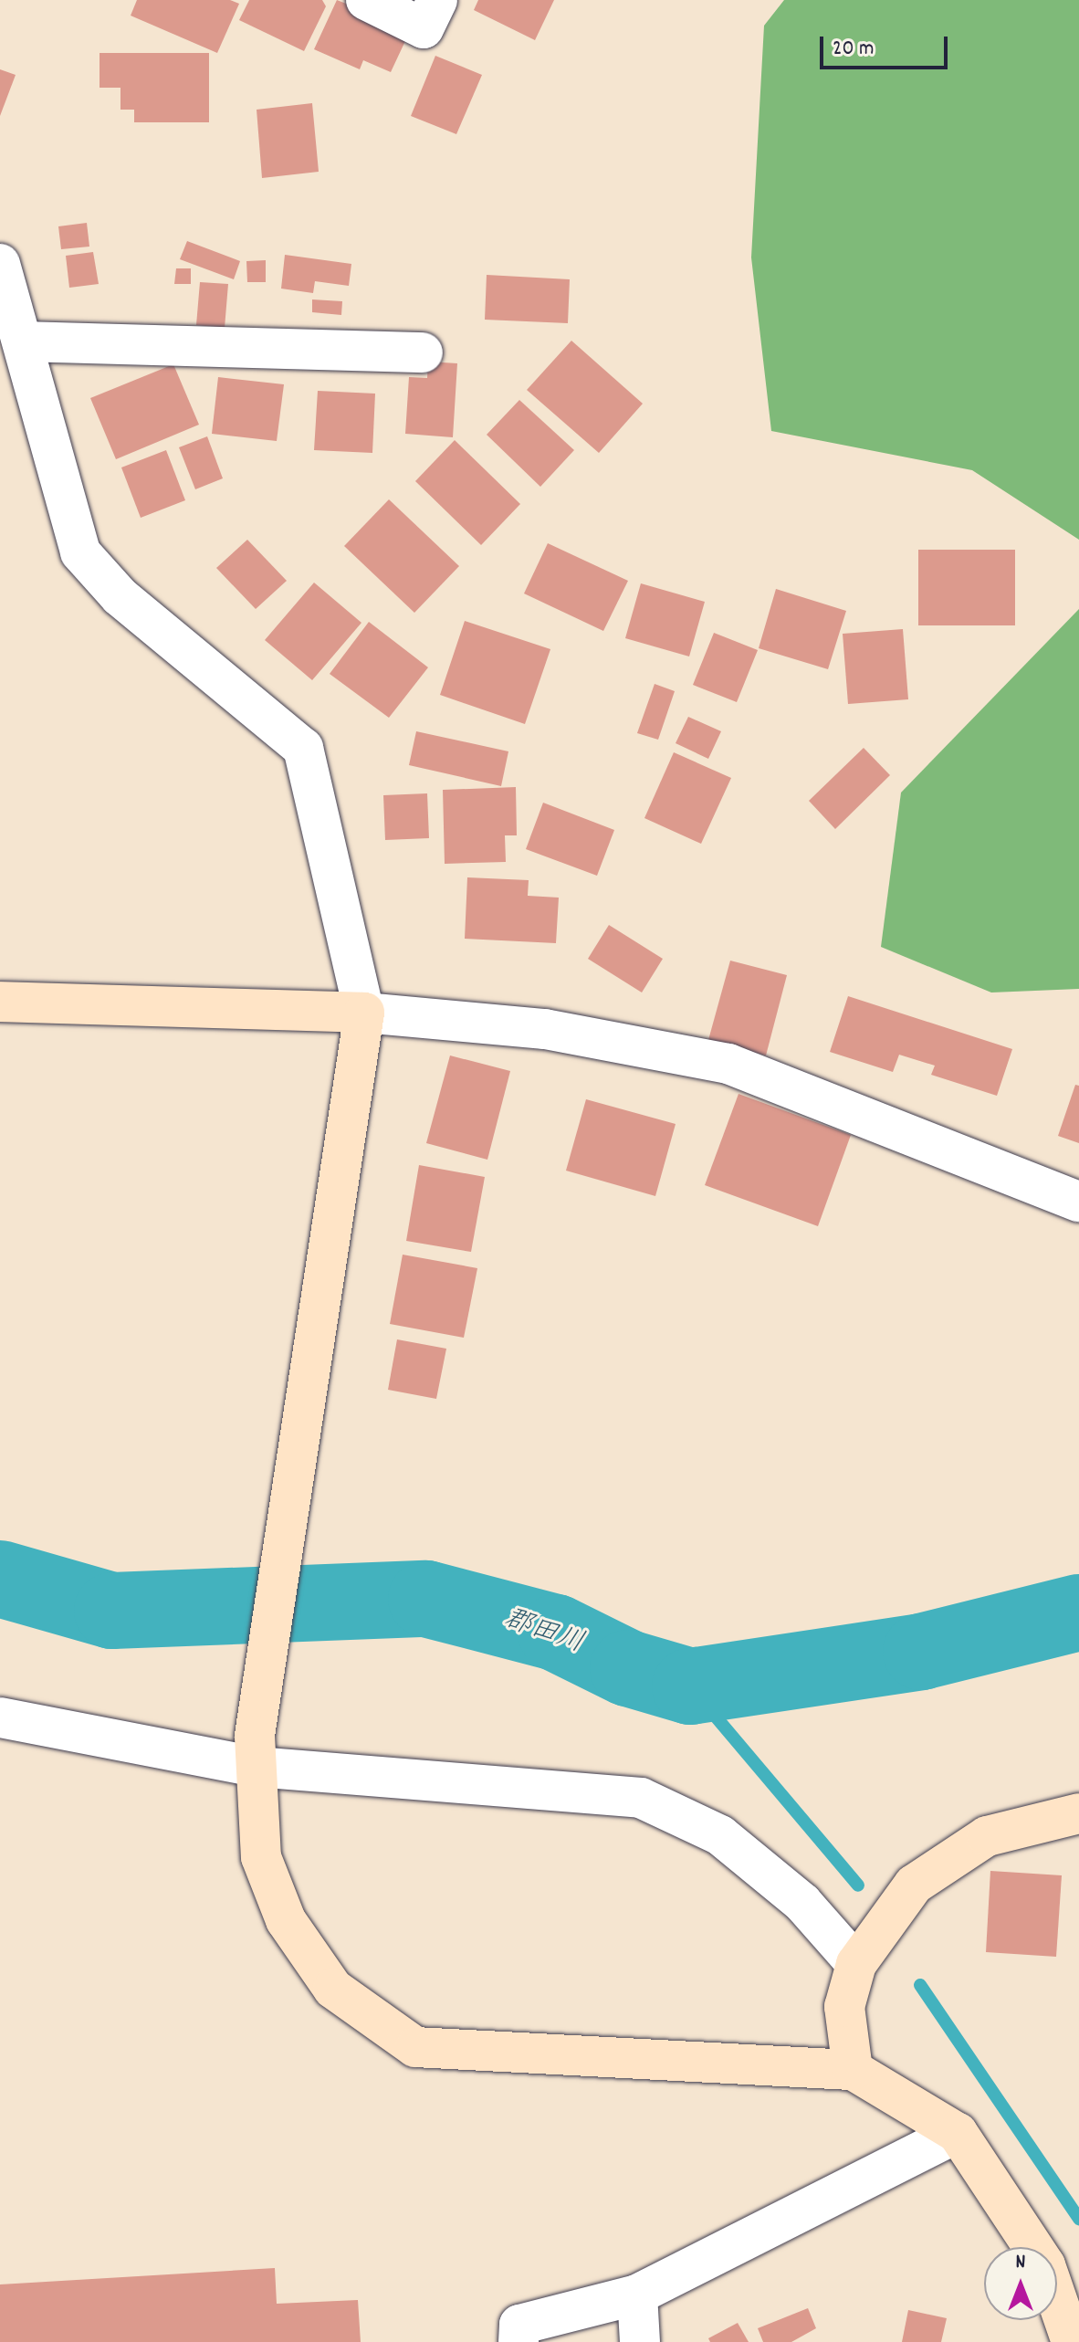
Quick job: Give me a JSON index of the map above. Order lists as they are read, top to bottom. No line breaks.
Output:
{"water":["郡田川"],"scale_bar":"20 m","north":"top"}
